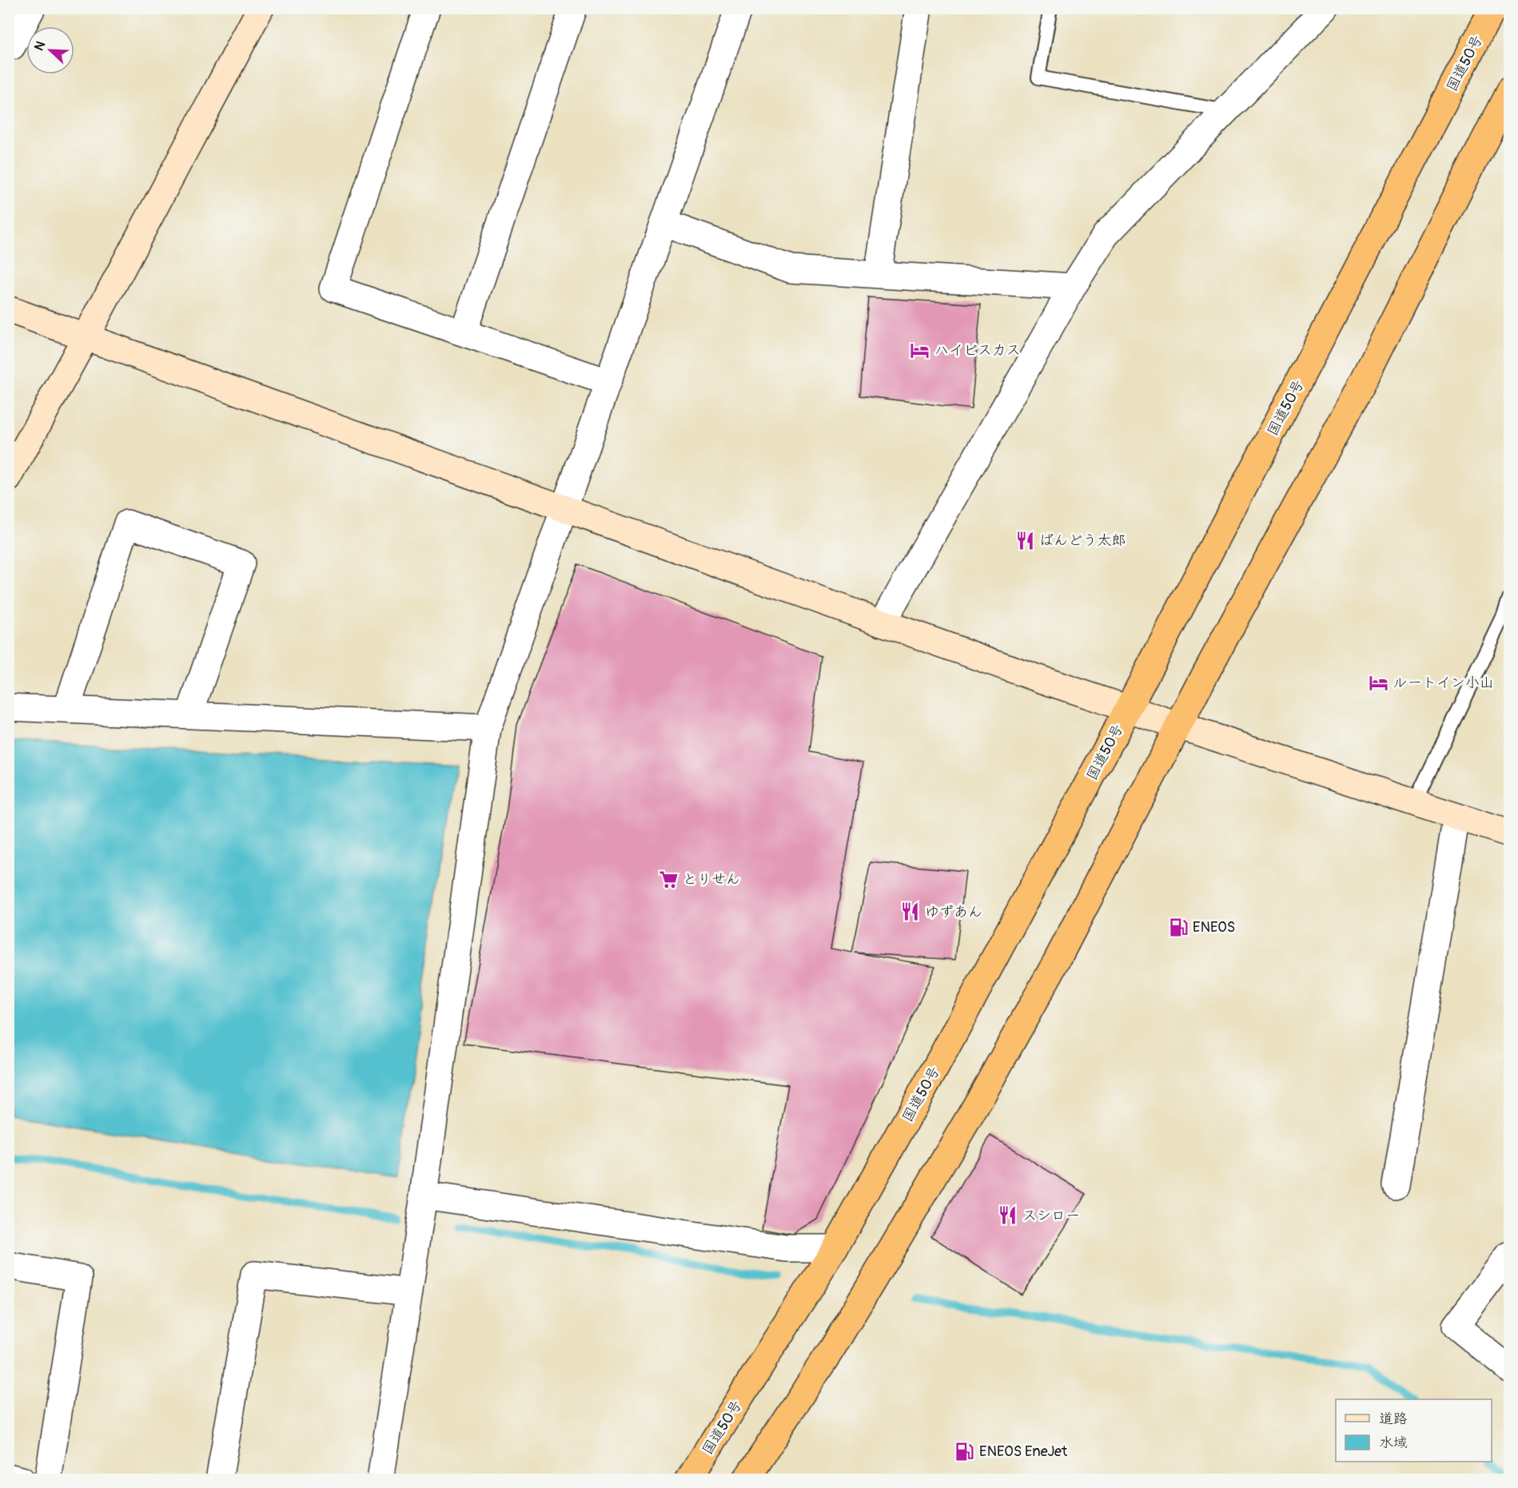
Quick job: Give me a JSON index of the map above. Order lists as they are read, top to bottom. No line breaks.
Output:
{"streets":{"highway":["国道50号"]},"places":{"hotel":["ハイビスカス","ルートイン小山"],"restaurant":["ばんどう太郎","ゆずあん","スシロー"],"supermarket":["とりせん"],"fuel station":["ENEOS","ENEOS EneJet"]},"legend":["道路","水域"],"north":"top left"}
